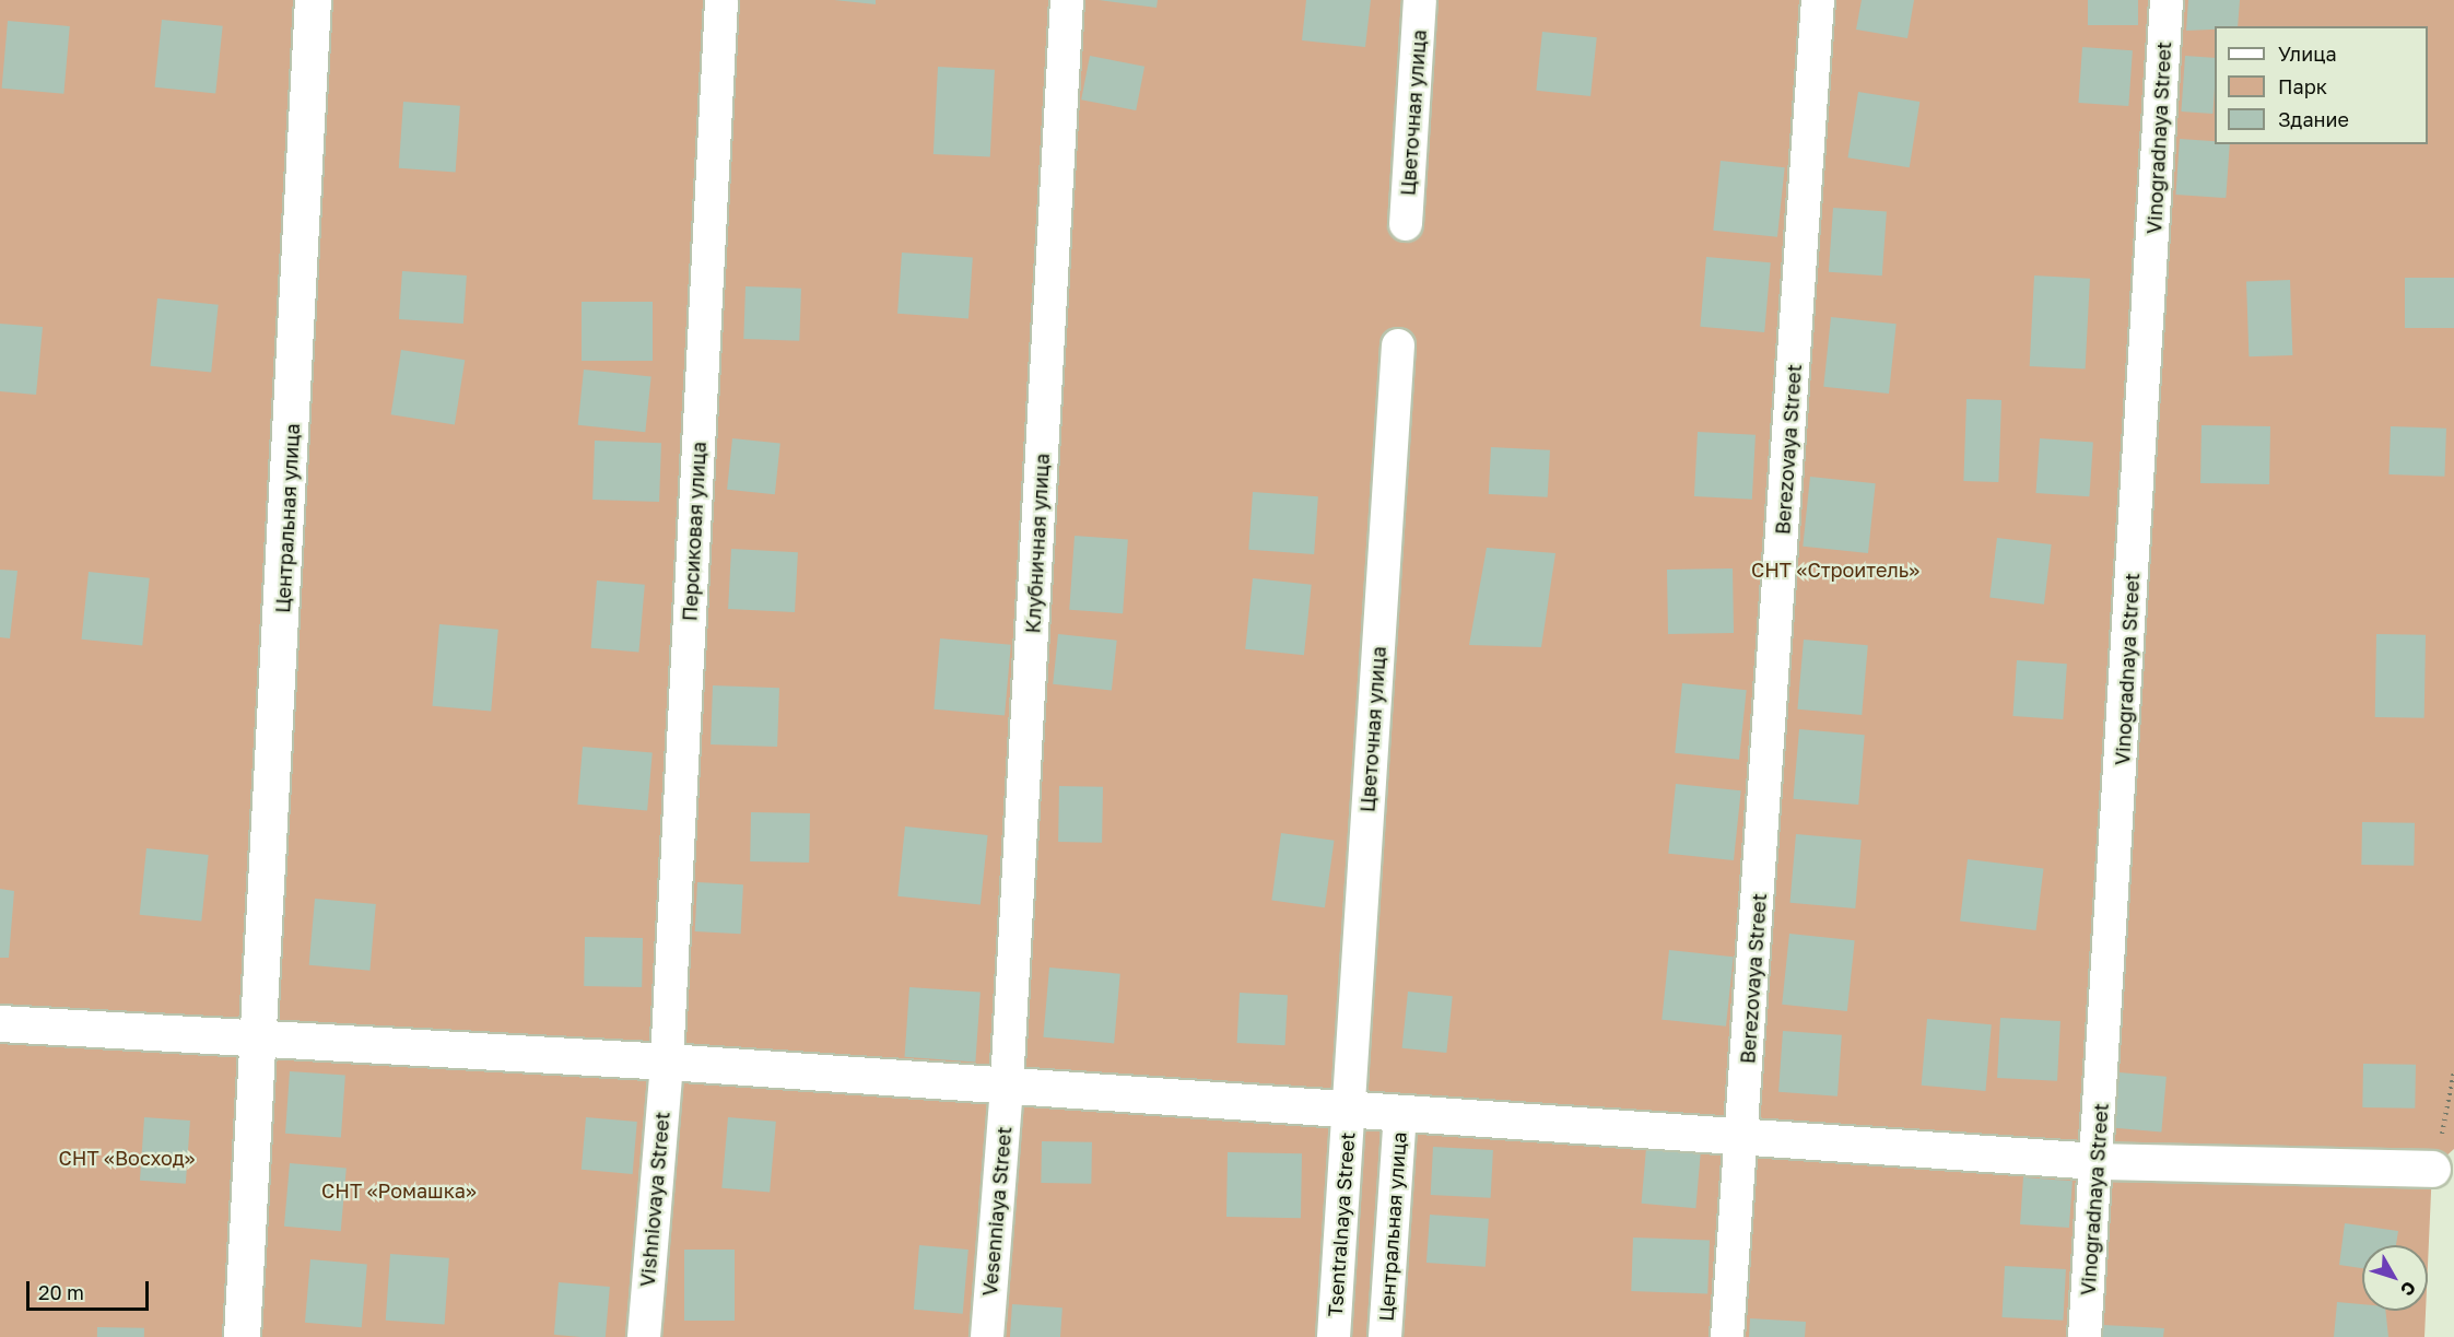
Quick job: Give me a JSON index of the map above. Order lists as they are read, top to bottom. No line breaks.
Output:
{"streets":{"street":["Цветочная улица","Vinogradnaya Street","Berezovaya Street","Центральная улица","Персиковая улица","Клубничная улица","Vishniovaya Street","Vesenniaya Street","Tsentralnaya Street"]},"crossings":[["Цветочная улица","Tsentralnaya Street"],["Персиковая улица","Vishniovaya Street"],["Клубничная улица","Vesenniaya Street"]],"parks":["СНТ «Строитель»","СНТ «Восход»","СНТ «Ромашка»"],"legend":["Улица","Парк","Здание"],"scale_bar":"20 m","north":"bottom right"}
